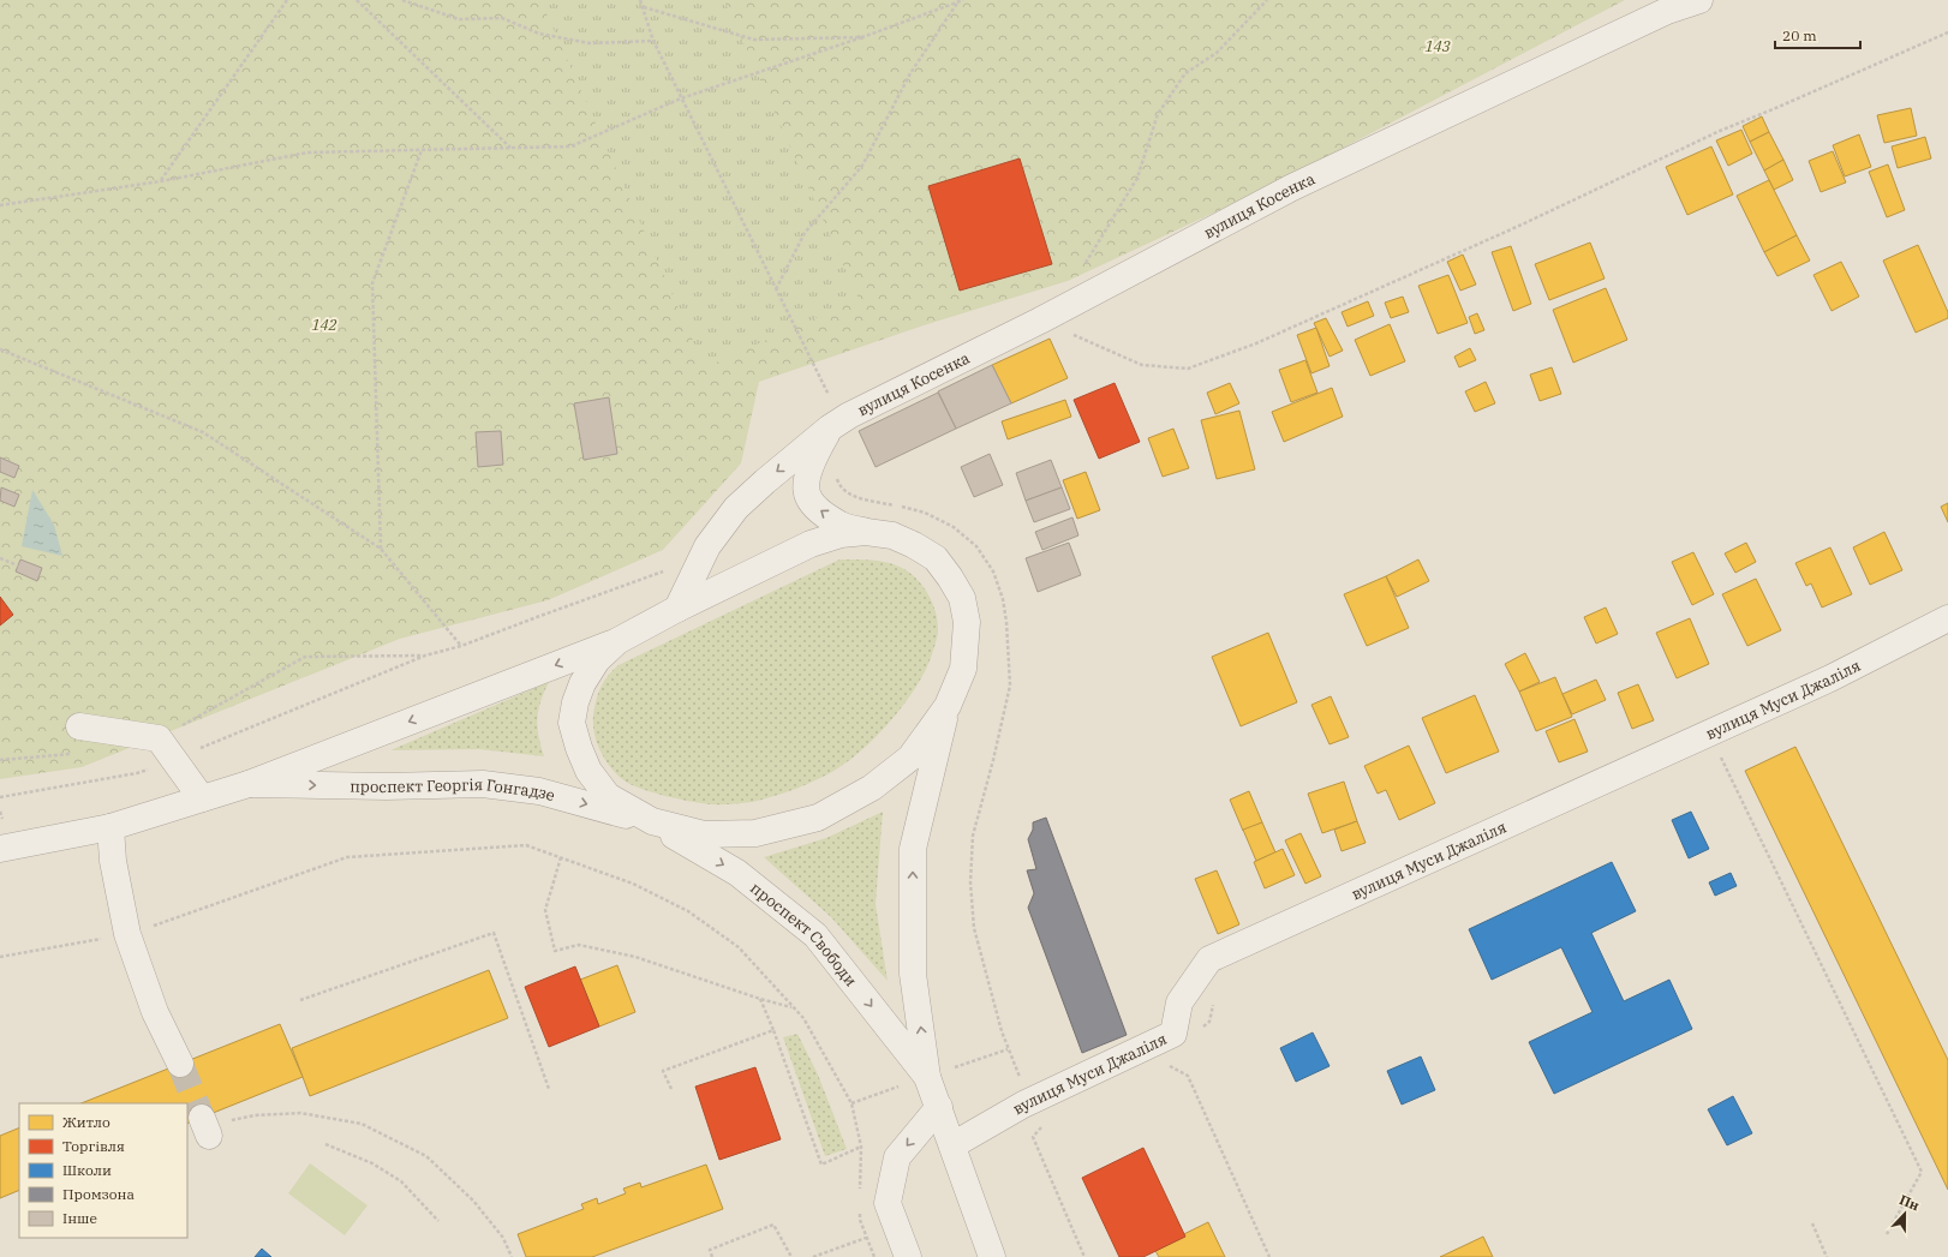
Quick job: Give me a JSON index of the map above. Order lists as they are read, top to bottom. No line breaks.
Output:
{"streets":{"street":["вулиця Косенка","вулиця Муси Джаліля","проспект Георгія Гонгадзе","проспект Свободи"]},"crossings":[["вулиця Муси Джаліля","проспект Свободи"],["проспект Георгія Гонгадзе","проспект Свободи"]],"parks":["143","142"],"legend":["Житло","Торгівля","Школи","Промзона","Інше"],"scale_bar":"20 m","north":"top"}
